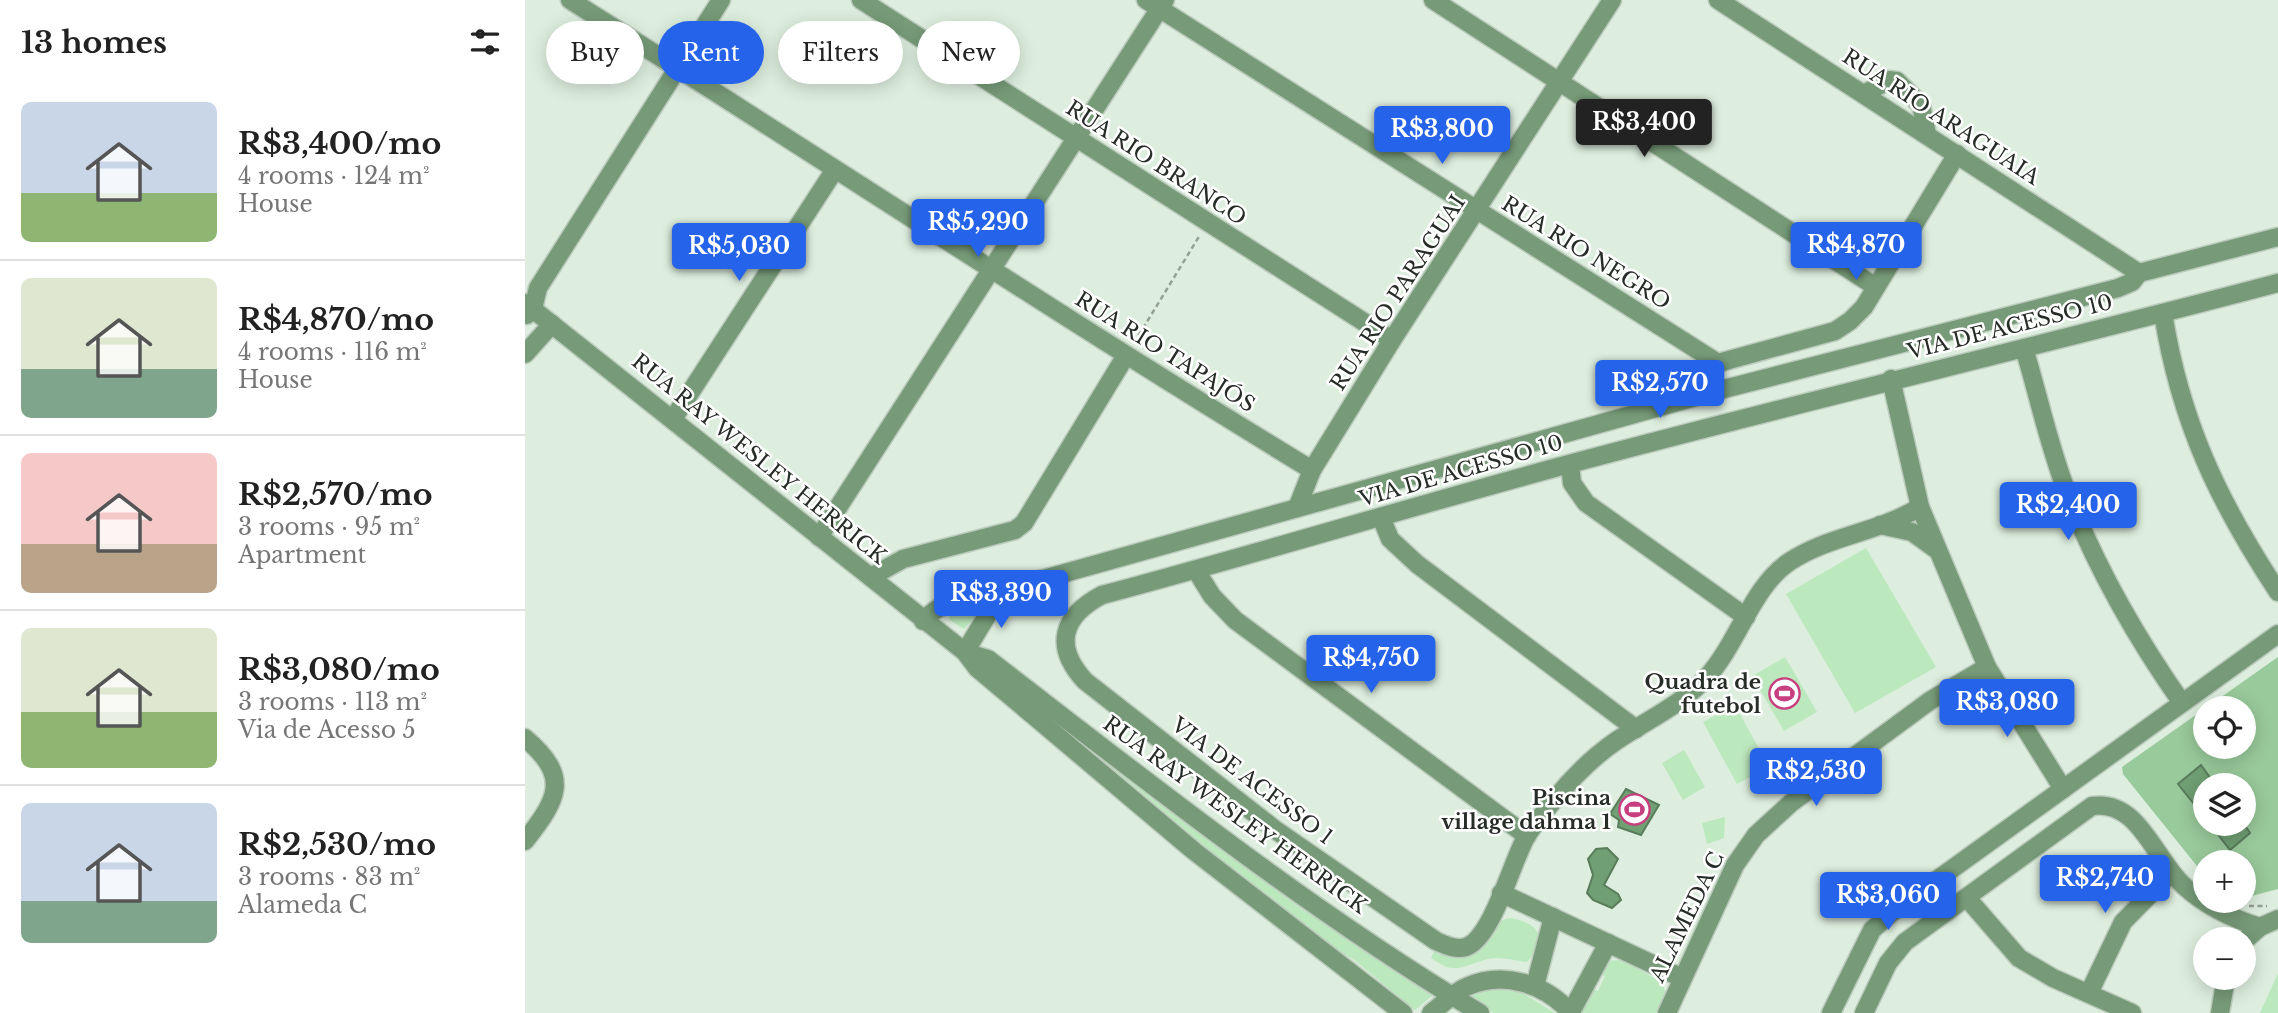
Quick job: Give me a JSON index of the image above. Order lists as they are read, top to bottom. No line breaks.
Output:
{"streets":{"street":["RUA RIO ARAGUAIA","RUA RIO BRANCO","RUA RIO NEGRO","RUA RIO PARAGUAI","VIA DE ACESSO 10","RUA RIO TAPAJÓS","RUA RAY WESLEY HERRICK","VIA DE ACESSO 1","ALAMEDA C"]},"crossings":[["RUA RIO BRANCO","RUA RIO PARAGUAI"],["RUA RIO NEGRO","RUA RIO PARAGUAI"],["RUA RIO PARAGUAI","RUA RIO TAPAJÓS"],["VIA DE ACESSO 10","VIA DE ACESSO 1"]],"places":{"sports":["Quadra de futebol","Piscina village dahma 1"]},"page":{"heading":"13 homes","chip":["Buy","Rent","Filters","New"],"list":[{"name":"R$3,400/mo","note":"4 rooms · 124 m² · House"},{"name":"R$4,870/mo","note":"4 rooms · 116 m² · House"},{"name":"R$2,570/mo","note":"3 rooms · 95 m² · Apartment"},{"name":"R$3,080/mo","note":"3 rooms · 113 m² · Via de Acesso 5"},{"name":"R$2,530/mo","note":"3 rooms · 83 m² · Alameda C"}],"price":["R$3,400","R$3,800","R$5,290","R$4,870","R$5,030","R$2,570","R$2,400","R$3,390","R$4,750","R$3,080","R$2,530","R$2,740","R$3,060"],"map_buttons":["+","−"]}}
